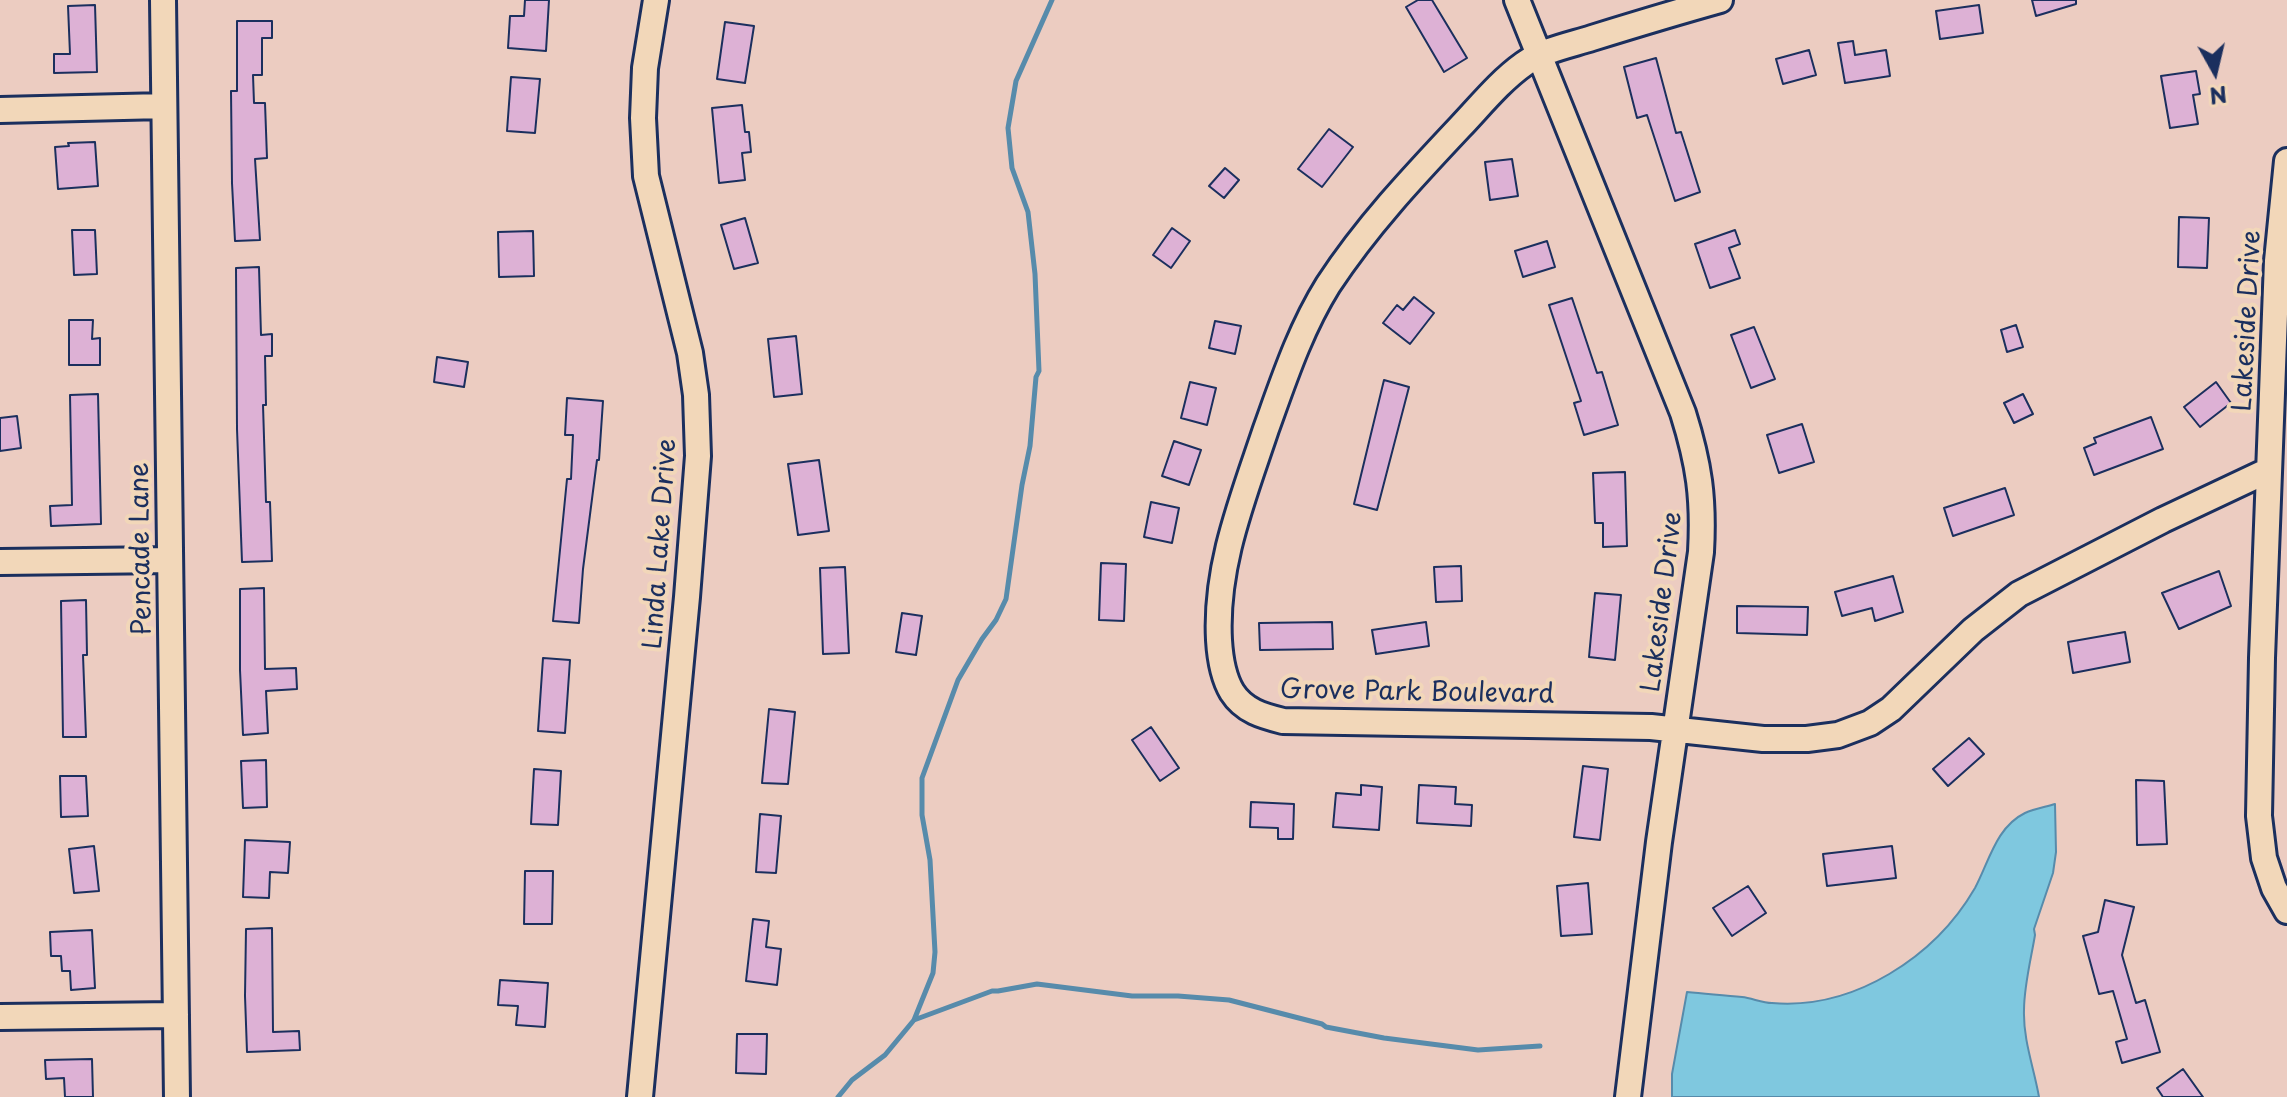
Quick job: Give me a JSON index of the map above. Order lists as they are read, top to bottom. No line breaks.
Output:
{"streets":{"street":["Lakeside Drive","Linda Lake Drive","Pencade Lane","Grove Park Boulevard"]},"crossings":[["Lakeside Drive","Grove Park Boulevard"]],"north":"bottom"}
